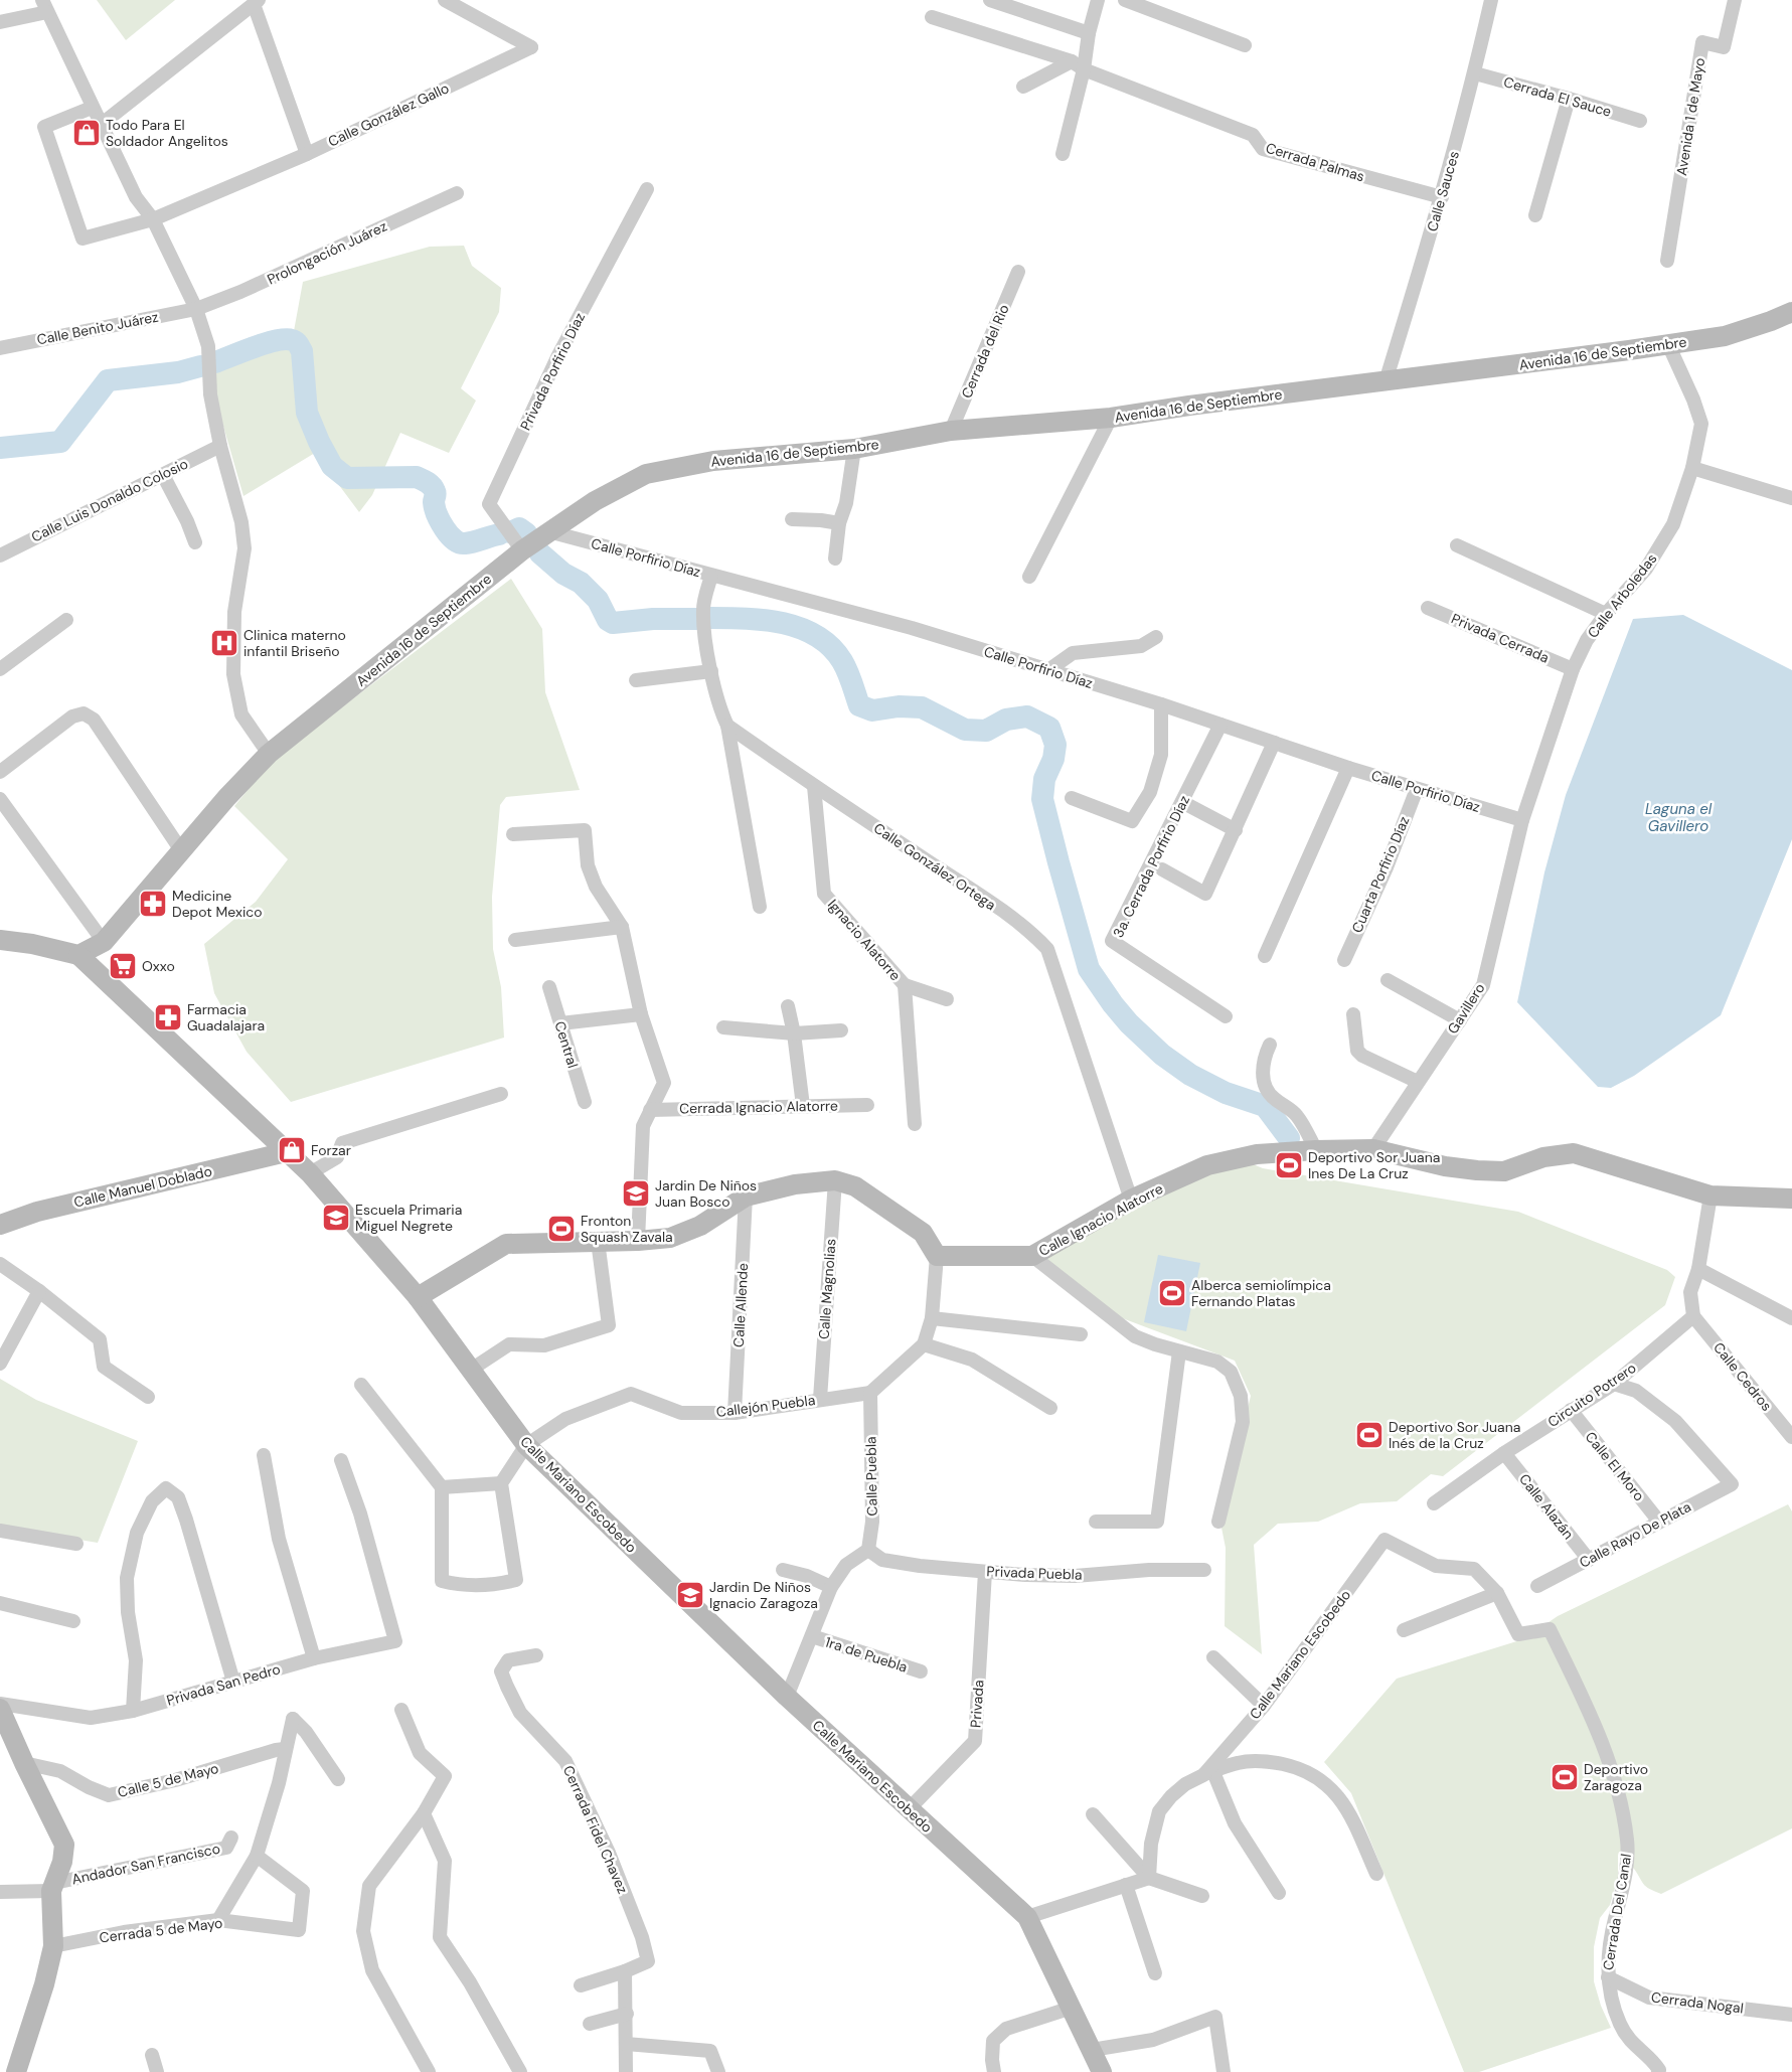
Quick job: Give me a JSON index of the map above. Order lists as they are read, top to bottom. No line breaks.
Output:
{"streets":{"street":["Cerrada El Sauce","Calle González Gallo","Avenida 1 de Mayo","Cerrada Palmas","Calle Sauces","Prolongación Juárez","Calle Benito Juárez","Cerrada del Rio","Avenida 16 de Septiembre","Privada Porfirio Díaz","Calle Luis Donaldo Colosio","Calle Porfirio Díaz","Calle Arboledas","Privada Cerrada","Calle González Ortega","3a. Cerrada Porfirio Díaz","Cuarta Porfirio Díaz","Ignacio Alatorre","Gavillero","Central","Cerrada Ignacio Alatorre","Calle Manuel Doblado","Calle Ignacio Alatorre","Calle Magnolias","Calle Allende","Calle Cedros","Circuito Potrero","Callejón Puebla","Calle El Moro","Calle Puebla","Calle Mariano Escobedo","Calle Alazán","Calle Rayo De Plata","Privada Puebla","1ra de Puebla","Privada San Pedro","Privada","Calle 5 de Mayo","Cerrada Fidel Chavez","Andador San Francisco","Cerrada Del Canal","Cerrada 5 de Mayo","Cerrada Nogal"]},"crossings":[["Cerrada El Sauce","Calle Sauces"],["Cerrada Palmas","Calle Sauces"],["Calle Sauces","Avenida 16 de Septiembre"],["Prolongación Juárez","Calle Benito Juárez"],["Cerrada del Rio","Avenida 16 de Septiembre"],["Avenida 16 de Septiembre","Privada Porfirio Díaz"],["Avenida 16 de Septiembre","Calle Porfirio Díaz"],["Avenida 16 de Septiembre","Calle Arboledas"],["Avenida 16 de Septiembre","Calle Mariano Escobedo"],["Calle Porfirio Díaz","Calle Arboledas"],["Calle Porfirio Díaz","3a. Cerrada Porfirio Díaz"],["Calle Porfirio Díaz","Cuarta Porfirio Díaz"],["Calle Porfirio Díaz","Gavillero"],["Calle Arboledas","Privada Cerrada"],["Calle Arboledas","Gavillero"],["Calle González Ortega","Ignacio Alatorre"],["Calle González Ortega","Calle Ignacio Alatorre"],["Gavillero","Calle Ignacio Alatorre"],["Calle Manuel Doblado","Calle Mariano Escobedo"],["Calle Magnolias","Callejón Puebla"],["Calle Allende","Callejón Puebla"],["Calle Cedros","Circuito Potrero"],["Circuito Potrero","Calle El Moro"],["Circuito Potrero","Calle Alazán"],["Circuito Potrero","Calle Rayo De Plata"],["Callejón Puebla","Calle Puebla"],["Callejón Puebla","Calle Mariano Escobedo"],["Calle El Moro","Calle Rayo De Plata"],["Calle Puebla","Privada Puebla"],["Calle Mariano Escobedo","Privada"],["Calle Mariano Escobedo","Cerrada Del Canal"],["Calle Alazán","Calle Rayo De Plata"],["Privada Puebla","Privada"],["Cerrada Del Canal","Cerrada Nogal"]],"water":["Laguna el Gavillero"],"places":{"shop":["Todo Para El Soldador Angelitos","Forzar"],"hospital":["Clinica materno infantil Briseño"],"pharmacy":["Medicine Depot Mexico","Farmacia Guadalajara"],"supermarket":["Oxxo"],"sports":["Deportivo Sor Juana Ines De La Cruz","Fronton Squash Zavala","Alberca semiolímpica Fernando Platas","Deportivo Sor Juana Inés de la Cruz","Deportivo Zaragoza"],"school or university":["Jardin De Niños Juan Bosco","Escuela Primaria Miguel Negrete","Jardin De Niños Ignacio Zaragoza"]}}
